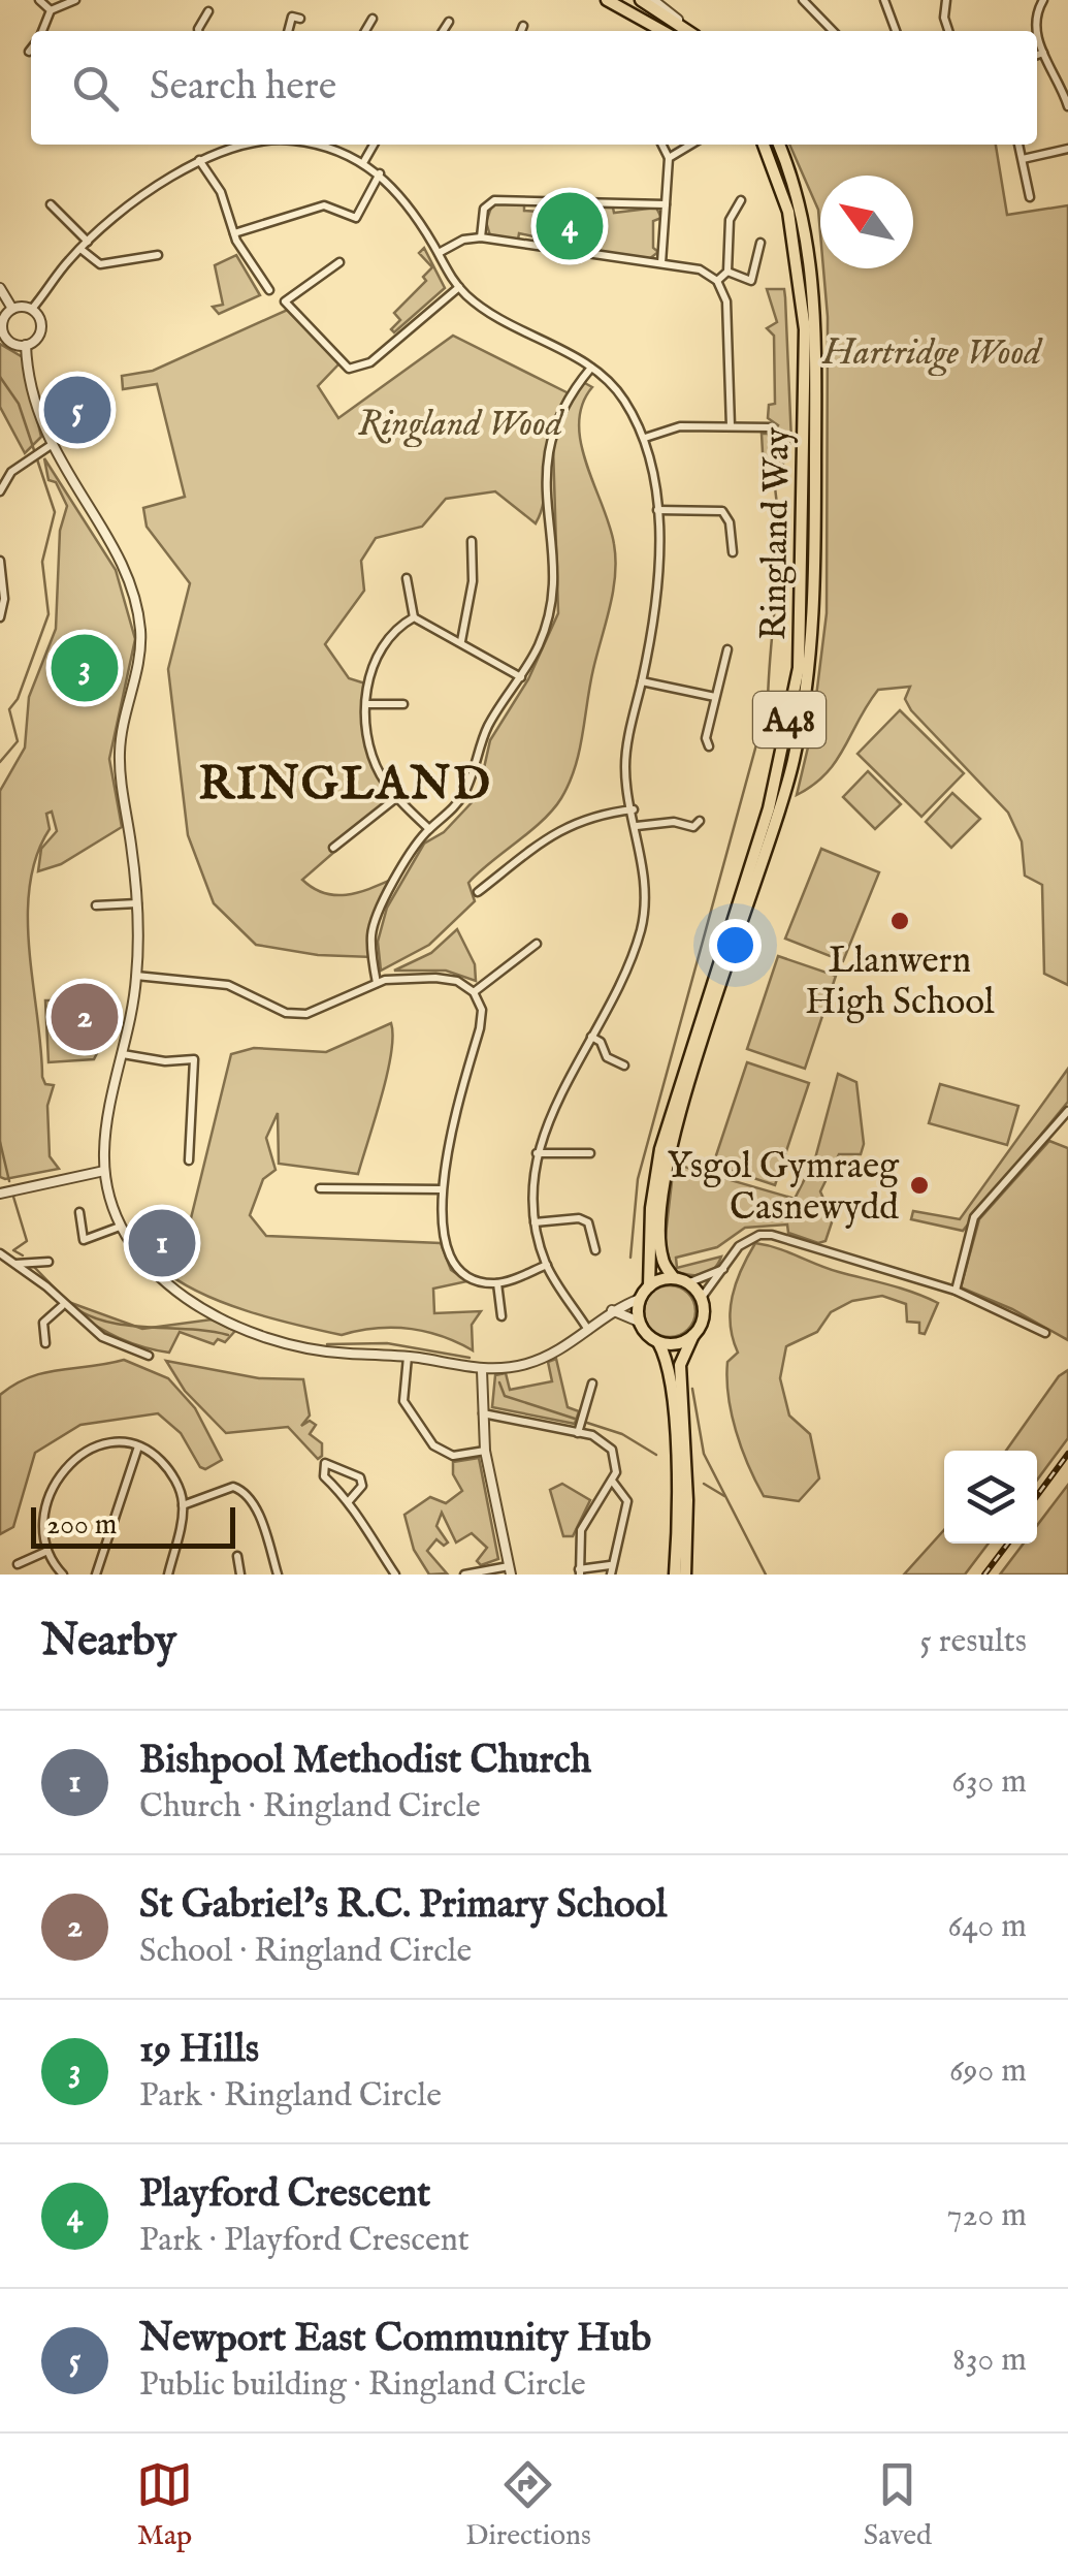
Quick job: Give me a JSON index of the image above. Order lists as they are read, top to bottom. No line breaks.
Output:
{"streets":{"main road":["Ringland Way","A48"]},"districts":["RINGLAND"],"parks":["Hartridge Wood","Ringland Wood"],"places":["Llanwern High School","Ysgol Gymraeg Casnewydd"],"scale_bar":"200 m","north":"top left","page":{"search":"Search here","pins":["4","5","3","2","1"],"scale":"200 m","heading":["Nearby","5 results"],"list":[{"mark":"1","name":"Bishpool Methodist Church","note":"Church · Ringland Circle","value":"630 m"},{"mark":"2","name":"St Gabriel's R.C. Primary School","note":"School · Ringland Circle","value":"640 m"},{"mark":"3","name":"19 Hills","note":"Park · Ringland Circle","value":"690 m"},{"mark":"4","name":"Playford Crescent","note":"Park · Playford Crescent","value":"720 m"},{"mark":"5","name":"Newport East Community Hub","note":"Public building · Ringland Circle","value":"830 m"}],"nav":["Map","Directions","Saved"]}}
